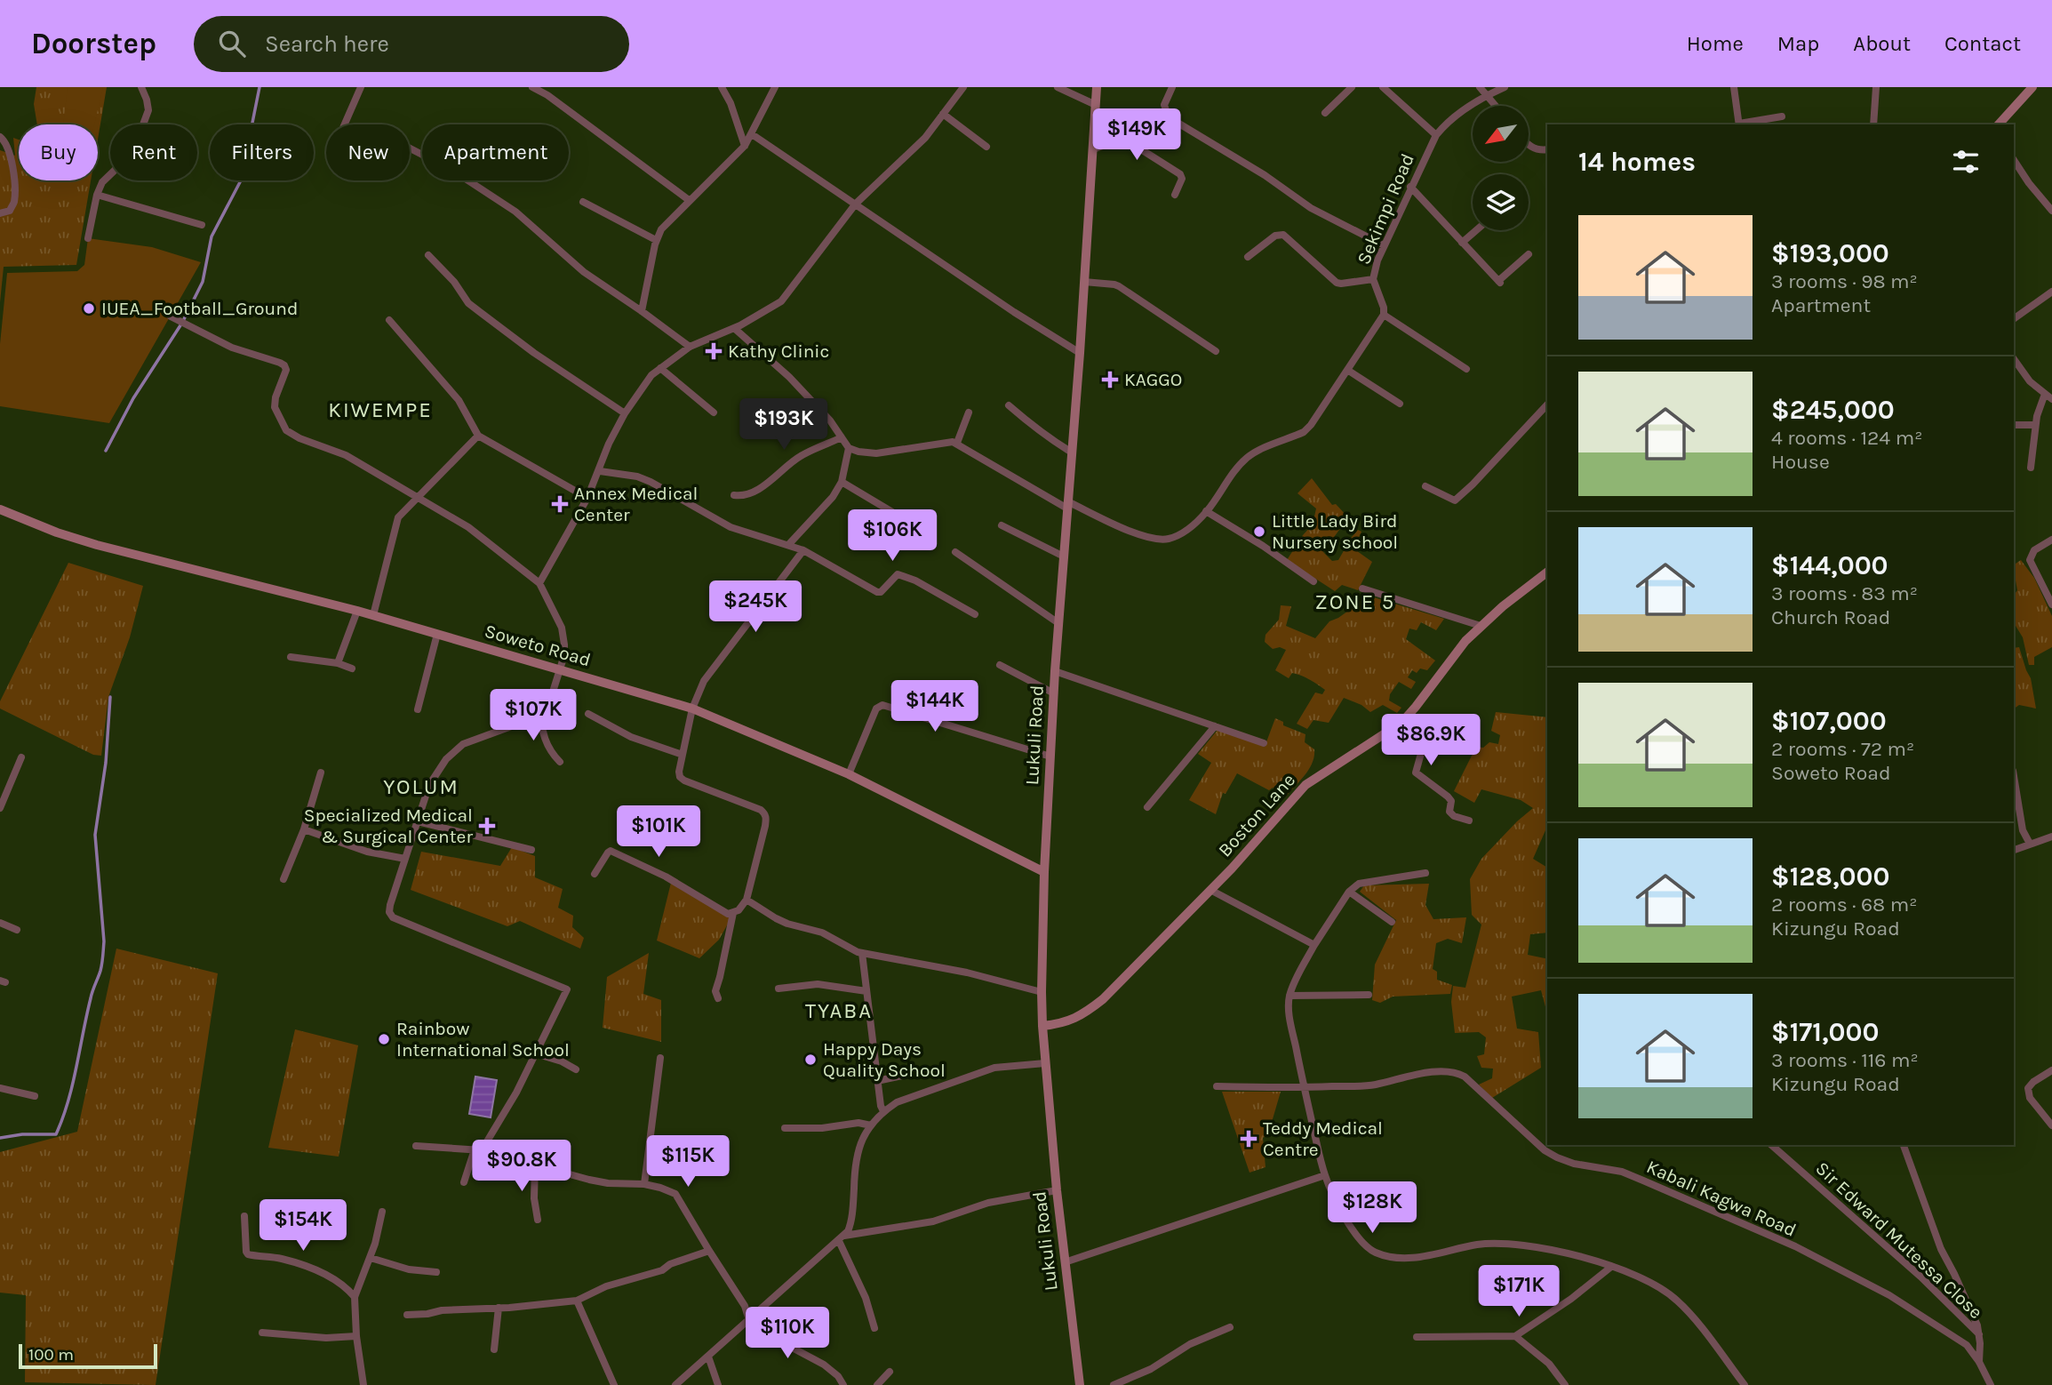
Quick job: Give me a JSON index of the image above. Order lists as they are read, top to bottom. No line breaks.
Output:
{"streets":{"street":["Sekimpi Road","Soweto Road","Lukuli Road","Boston Lane","Kabali Kagwa Road","Sir Edward Mutessa Close"]},"crossings":[["Soweto Road","Lukuli Road"],["Lukuli Road","Boston Lane"]],"districts":["KIWEMPE","ZONE 5","YOLUM","TYABA"],"places":{"other":["IUEA_Football_Ground","Little Lady Bird Nursery school","Rainbow International School","Happy Days Quality School"],"health":["Kathy Clinic","KAGGO","Annex Medical Center","Specialized Medical & Surgical Center","Teddy Medical Centre"]},"scale_bar":"100 m","north":"bottom left","page":{"header":"Doorstep","search":"Search here","nav":["Home","Map","About","Contact"],"price":["$149K","$193K","$106K","$245K","$144K","$107K","$86.9K","$101K","$115K","$90.8K","$128K","$154K","$171K","$110K"],"chip":["Buy","Rent","Filters","New","Apartment"],"heading":"14 homes","list":[{"name":"$193,000","note":"3 rooms · 98 m² · Apartment"},{"name":"$245,000","note":"4 rooms · 124 m² · House"},{"name":"$144,000","note":"3 rooms · 83 m² · Church Road"},{"name":"$107,000","note":"2 rooms · 72 m² · Soweto Road"},{"name":"$128,000","note":"2 rooms · 68 m² · Kizungu Road"},{"name":"$171,000","note":"3 rooms · 116 m² · Kizungu Road"}],"scale":"100 m"}}
